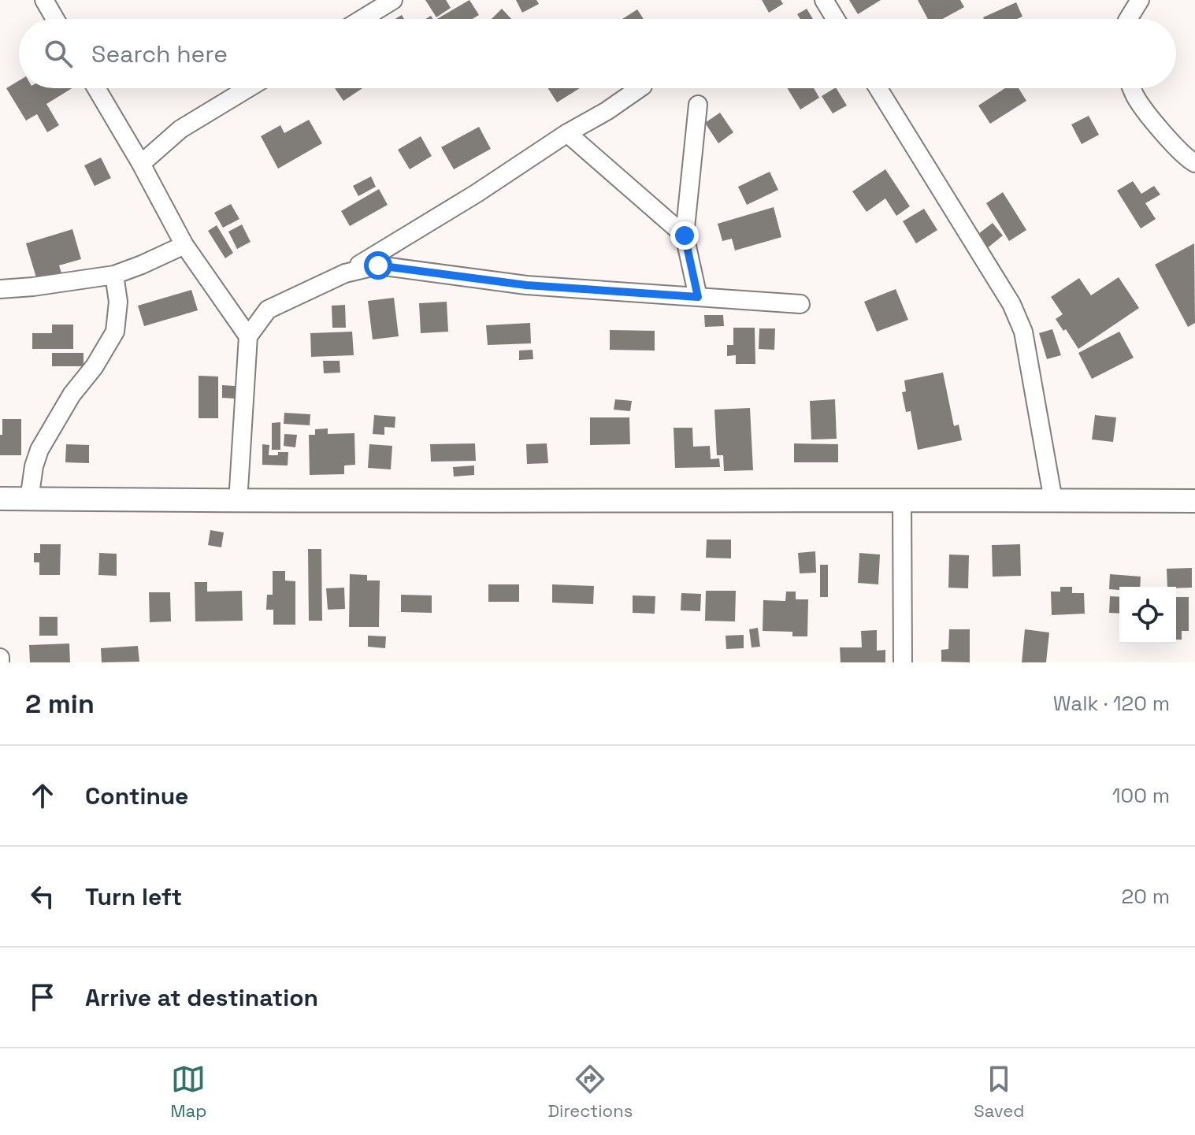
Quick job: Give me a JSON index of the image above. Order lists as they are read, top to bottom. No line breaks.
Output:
{"page":{"search":"Search here","heading":["2 min","Walk · 120 m"],"list":[["Continue","100 m"],["Turn left","20 m"],"Arrive at destination"],"nav":["Map","Directions","Saved"]}}
